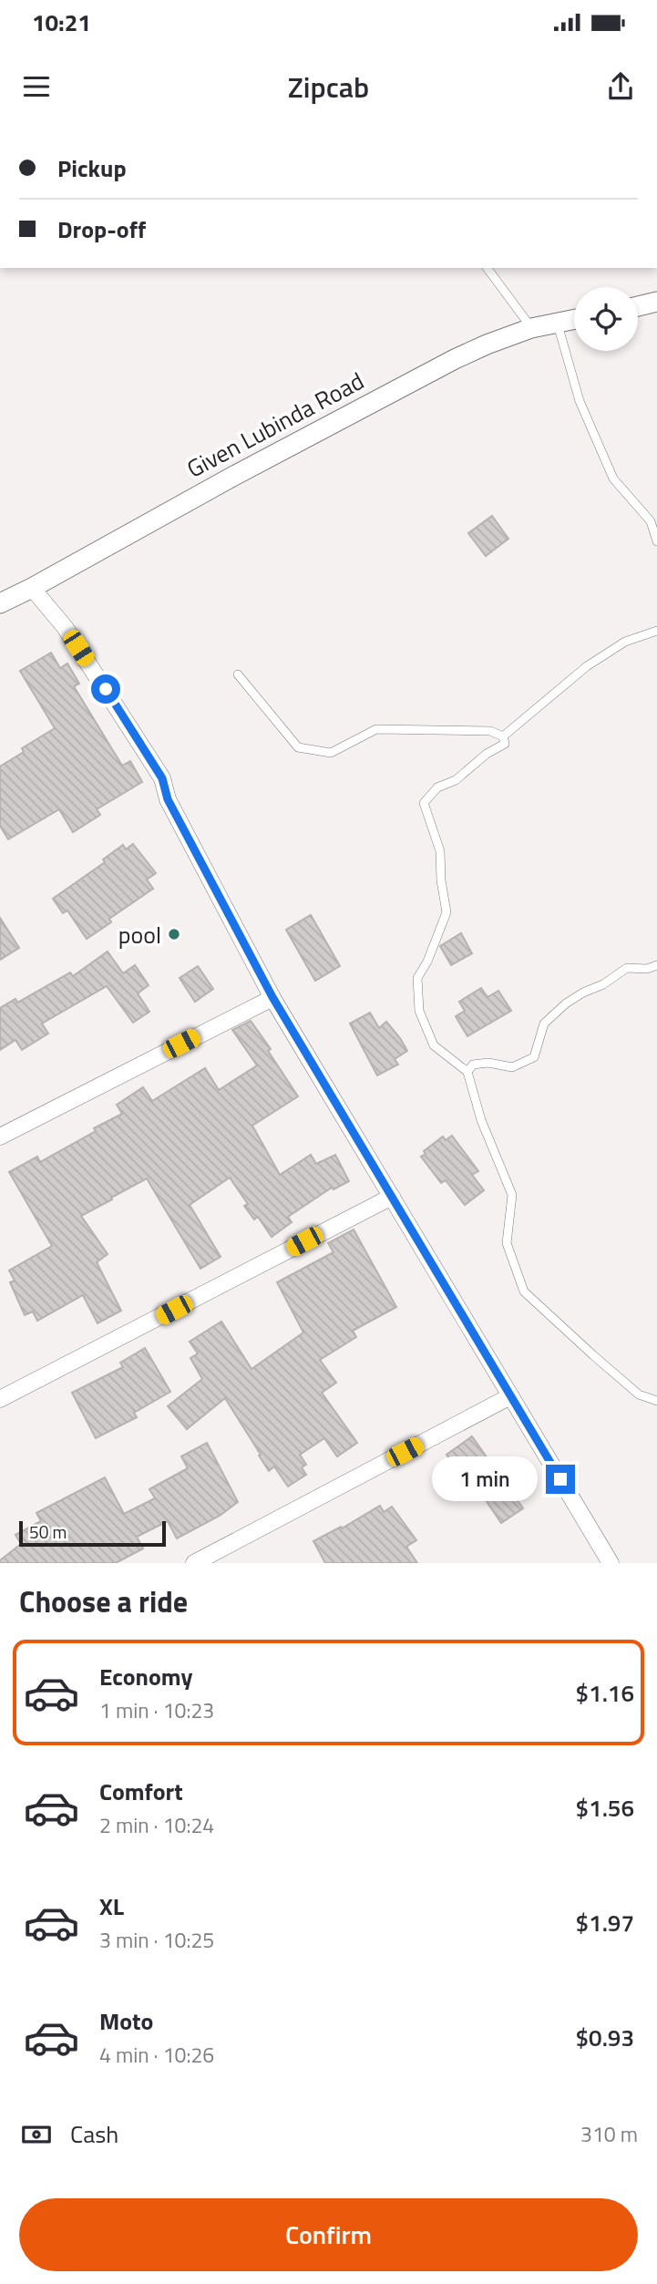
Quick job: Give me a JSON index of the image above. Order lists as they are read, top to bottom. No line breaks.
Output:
{"streets":{"street":["Given Lubinda Road"]},"places":["pool"],"scale_bar":"50 m","page":{"status":"10:21","header":"Zipcab","banner":["Pickup","Drop-off"],"bubble":"1 min","scale":"50 m","heading":"Choose a ride","list":[{"name":"Economy","note":"1 min · 10:23","value":"$1.16"},{"name":"Comfort","note":"2 min · 10:24","value":"$1.56"},{"name":"XL","note":"3 min · 10:25","value":"$1.97"},{"name":"Moto","note":"4 min · 10:26","value":"$0.93"}],"pay":["Cash","310 m"],"buttons":"Confirm"}}
